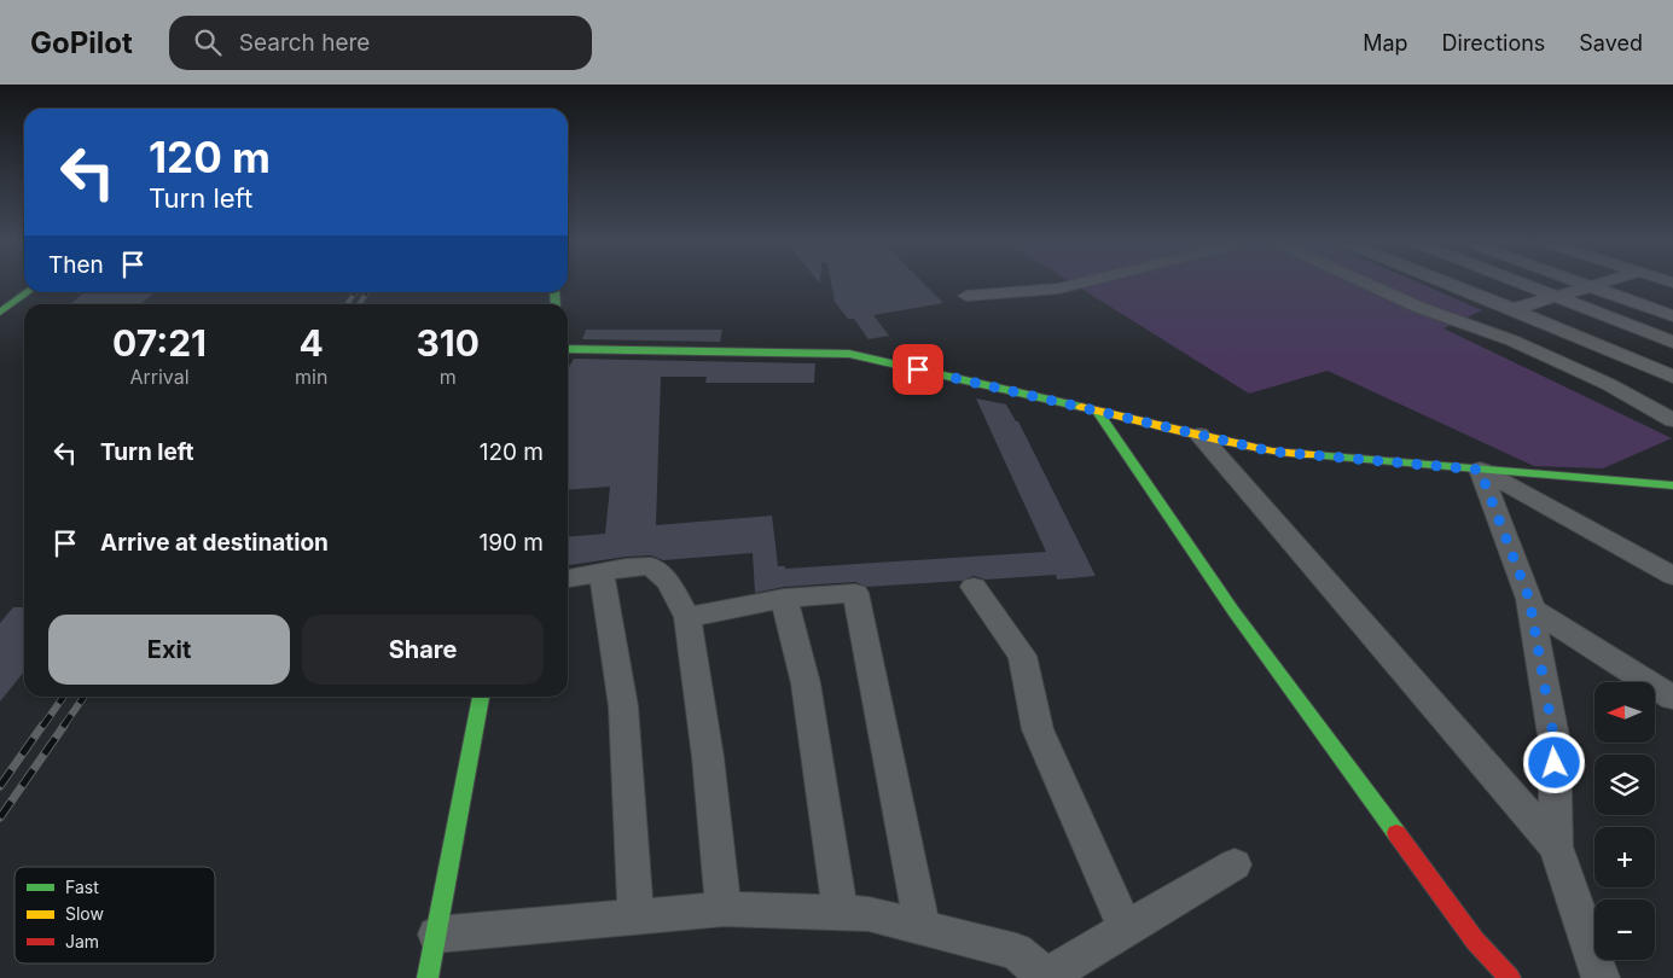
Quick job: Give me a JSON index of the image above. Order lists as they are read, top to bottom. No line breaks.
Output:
{"legend":["Fast","Slow","Jam"],"north":"left","page":{"header":"GoPilot","search":"Search here","nav":["Map","Directions","Saved"],"turn":["120 m","Turn left"],"then":"Then","eta":["07:21","Arrival","4","min","310","m"],"list":[{"name":"Turn left","value":"120 m"},{"name":"Arrive at destination","value":"190 m"}],"buttons":["Exit","Share"],"map_buttons":["+","−"]}}
